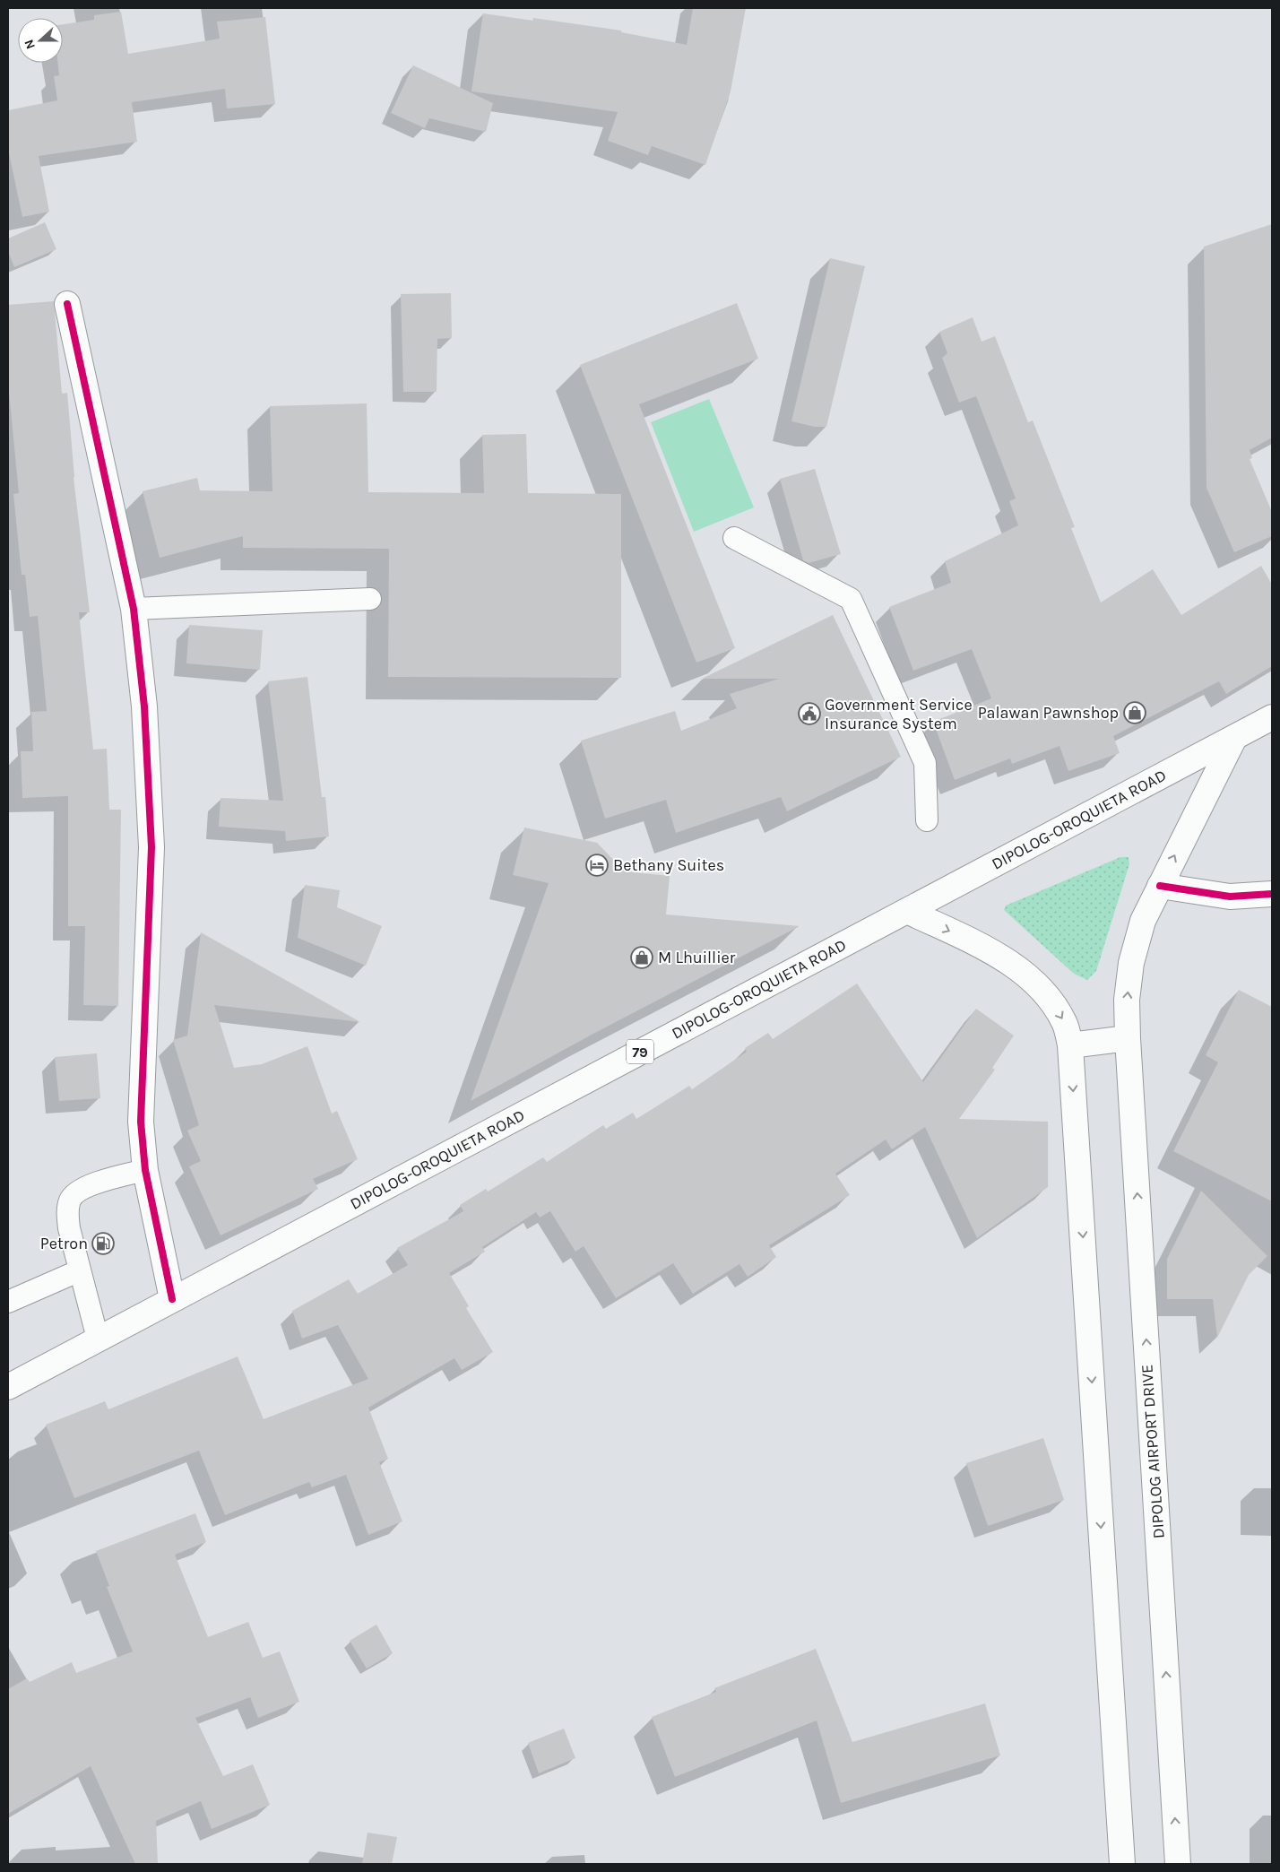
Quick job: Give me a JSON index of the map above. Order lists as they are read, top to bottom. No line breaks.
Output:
{"streets":{"main road":["DIPOLOG-OROQUIETA ROAD","79","DIPOLOG AIRPORT DRIVE"]},"crossings":[["DIPOLOG-OROQUIETA ROAD","DIPOLOG AIRPORT DRIVE"]],"places":{"shop":["Palawan Pawnshop","M Lhuillier"],"public building":["Government Service Insurance System"],"hotel":["Bethany Suites"],"fuel station":["Petron"]},"north":"left"}
